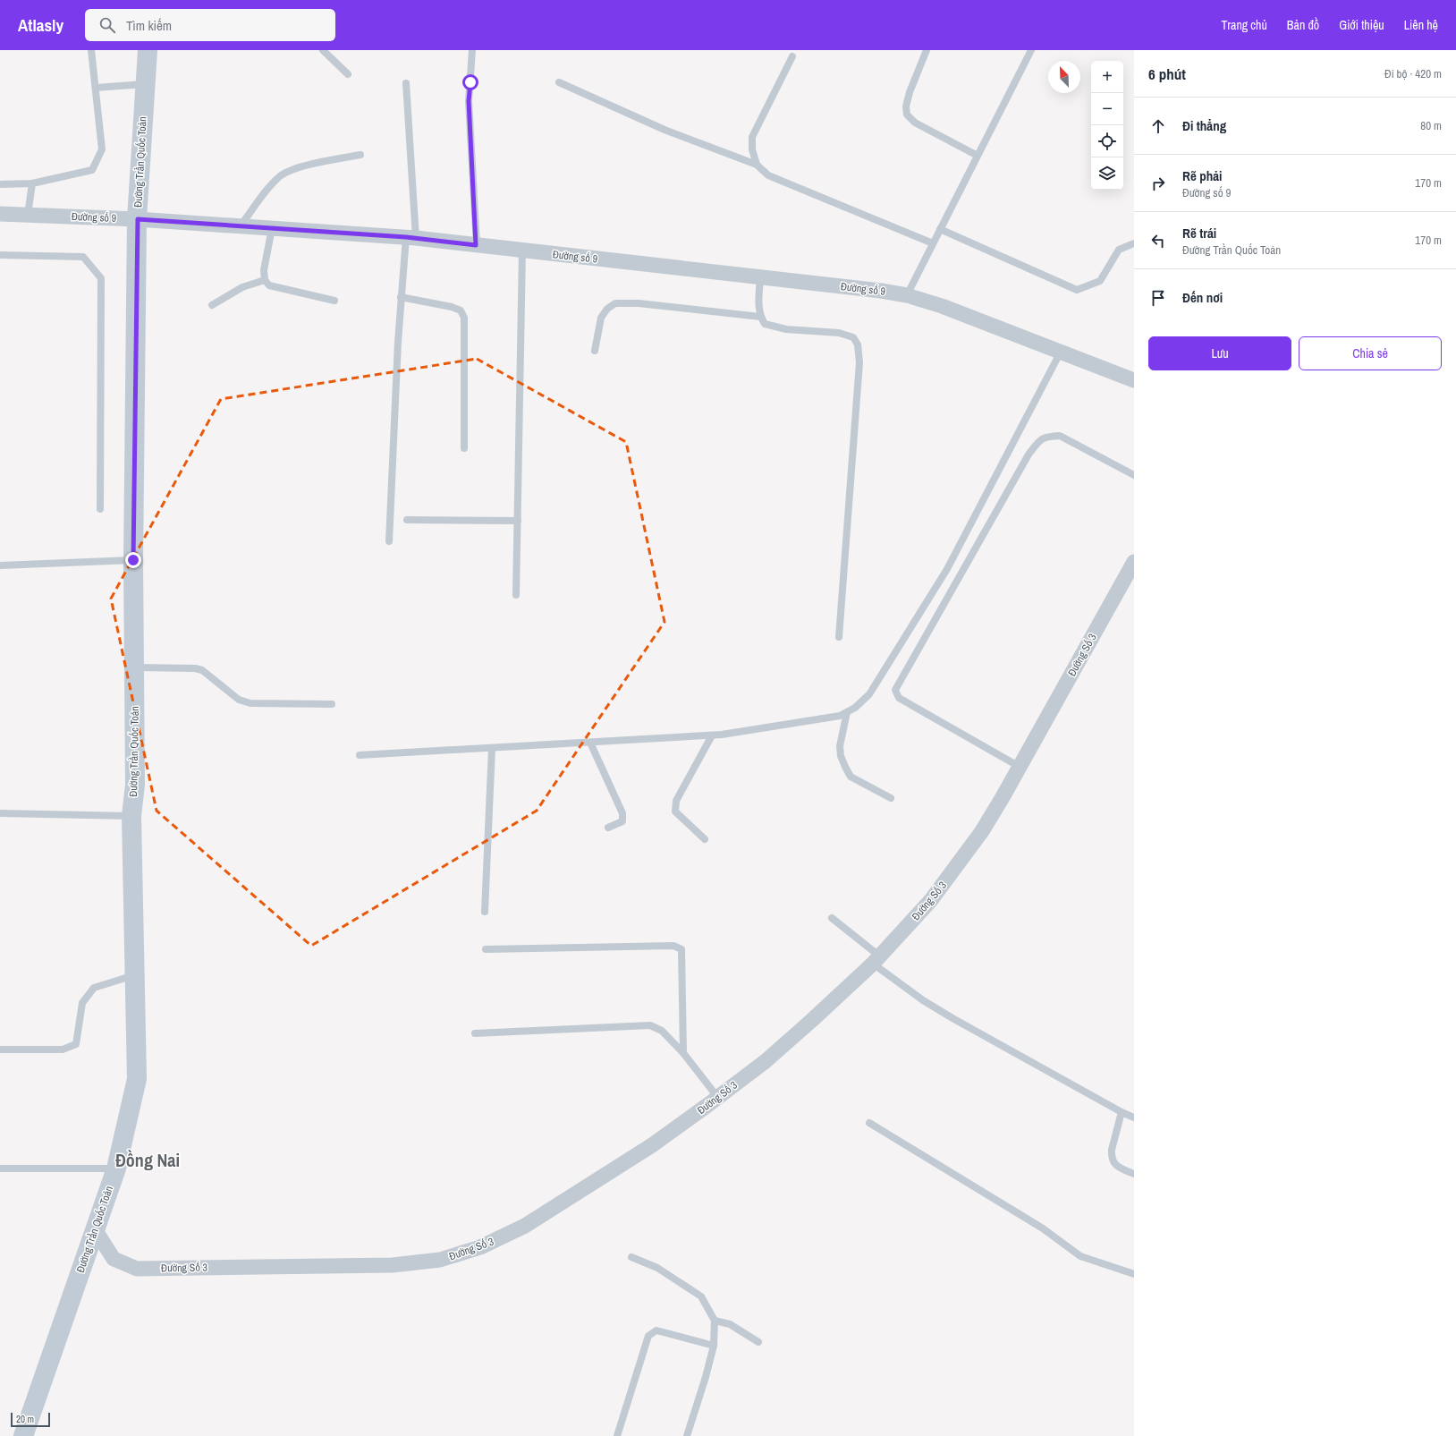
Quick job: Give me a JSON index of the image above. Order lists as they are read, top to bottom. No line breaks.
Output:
{"streets":{"main road":["Đường Trần Quốc Toản"],"street":["Đường số 9","Đường Số 3"]},"crossings":[["Đường Trần Quốc Toản","Đường số 9"],["Đường Trần Quốc Toản","Đường Số 3"]],"districts":["Đồng Nai"],"scale_bar":"20 m","north":"top left","page":{"header":"Atlasly","search":"Tìm kiếm","nav":["Trang chủ","Bản đồ","Giới thiệu","Liên hệ"],"heading":["6 phút","Đi bộ · 420 m"],"map_buttons":["+","−"],"list":[["Đi thẳng","80 m"],["Rẽ phải","Đường số 9","170 m"],["Rẽ trái","Đường Trần Quốc Toản","170 m"],"Đến nơi"],"buttons":["Lưu","Chia sẻ"],"scale":"20 m"}}
